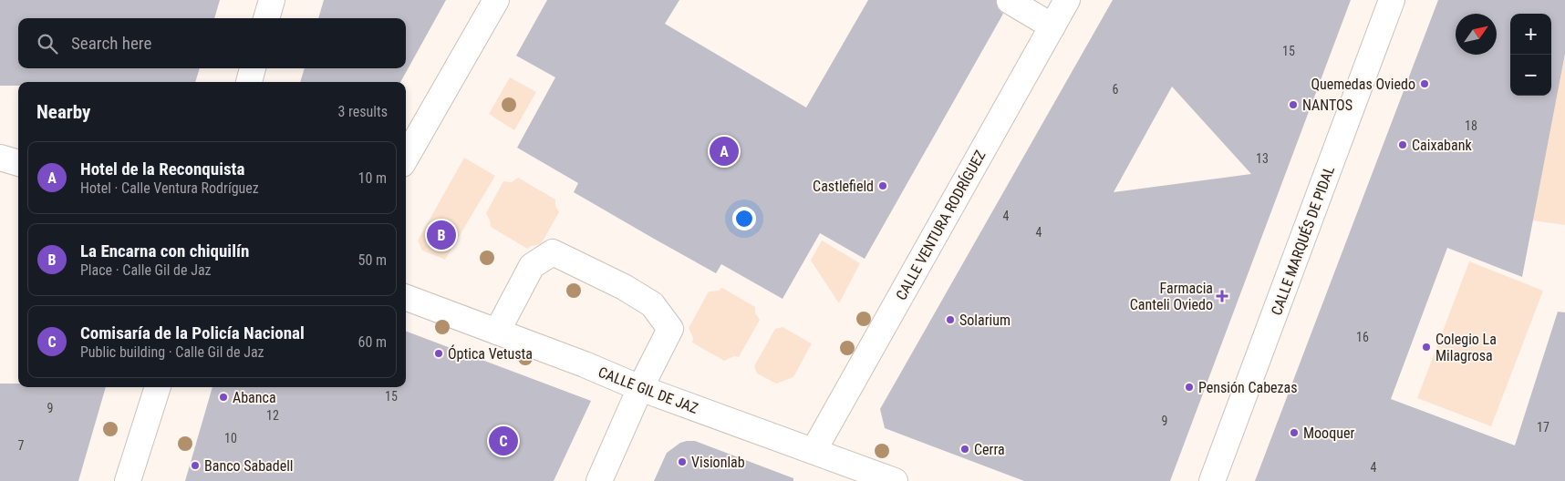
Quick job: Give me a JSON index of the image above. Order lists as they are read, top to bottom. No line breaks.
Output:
{"streets":{"street":["CALLE VENTURA RODRÍGUEZ","CALLE MARQUÉS DE PIDAL","CALLE GIL DE JAZ"]},"crossings":[["CALLE VENTURA RODRÍGUEZ","CALLE GIL DE JAZ"]],"places":{"other":["Quemedas Oviedo","NANTOS","Caixabank","Castlefield","Solarium","Colegio La Milagrosa","Óptica Vetusta","Pensión Cabezas","Abanca","Mooquer","Cerra","Visionlab","Banco Sabadell"],"health":["Farmacia Canteli Oviedo"]},"house_numbers":["15","6","18","13","4","4","16","15","9","12","9","17","10","7","4"],"north":"top right","page":{"map_buttons":["+","−"],"search":"Search here","heading":["Nearby","3 results"],"pins":["A","B","C"],"list":[{"mark":"A","name":"Hotel de la Reconquista","note":"Hotel · Calle Ventura Rodríguez","value":"10 m"},{"mark":"B","name":"La Encarna con chiquilín","note":"Place · Calle Gil de Jaz","value":"50 m"},{"mark":"C","name":"Comisaría de la Policía Nacional","note":"Public building · Calle Gil de Jaz","value":"60 m"}]}}
